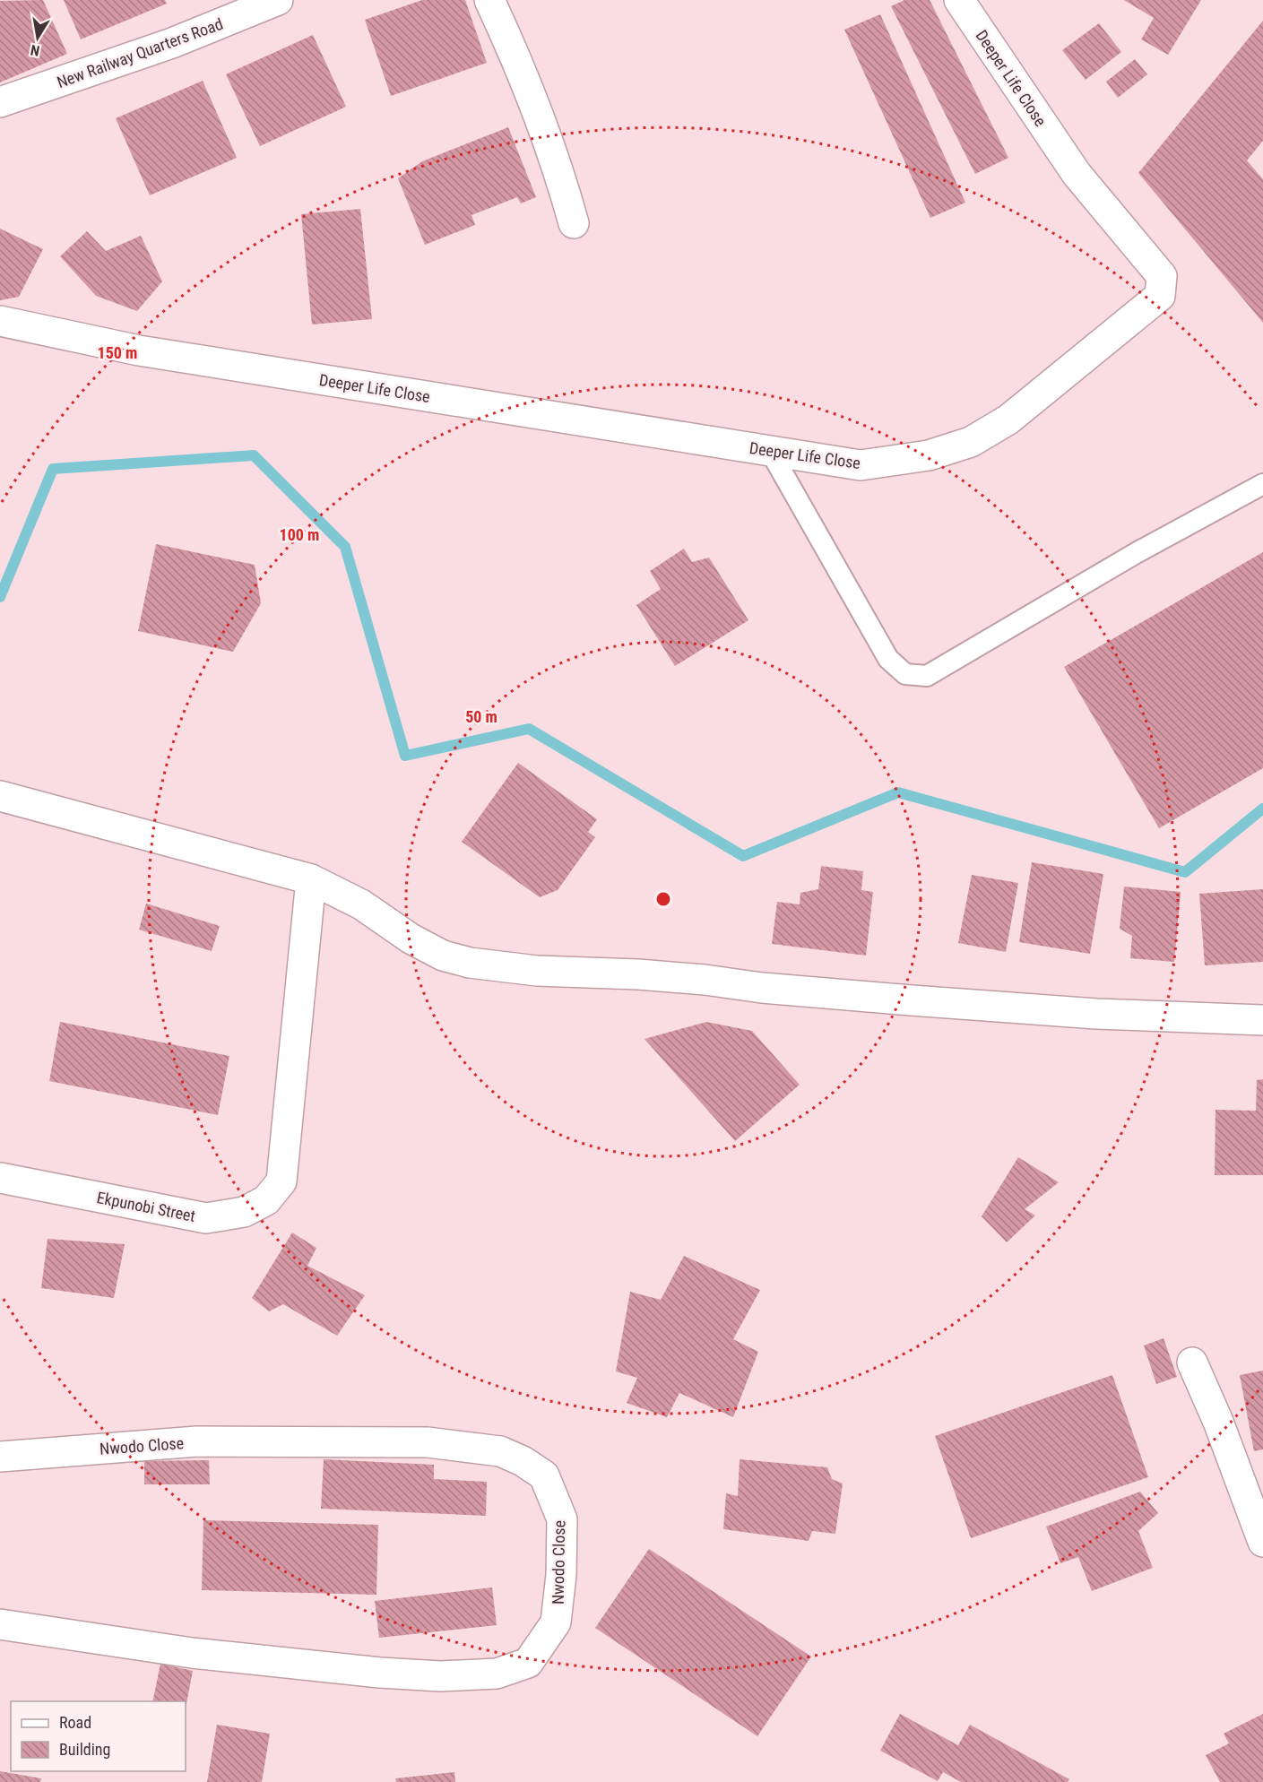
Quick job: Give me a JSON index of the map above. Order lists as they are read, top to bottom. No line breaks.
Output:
{"streets":{"street":["New Railway Quarters Road","Deeper Life Close","Ekpunobi Street","Nwodo Close"]},"legend":["Road","Building"],"north":"bottom","rings":["150 m","100 m","50 m"]}
